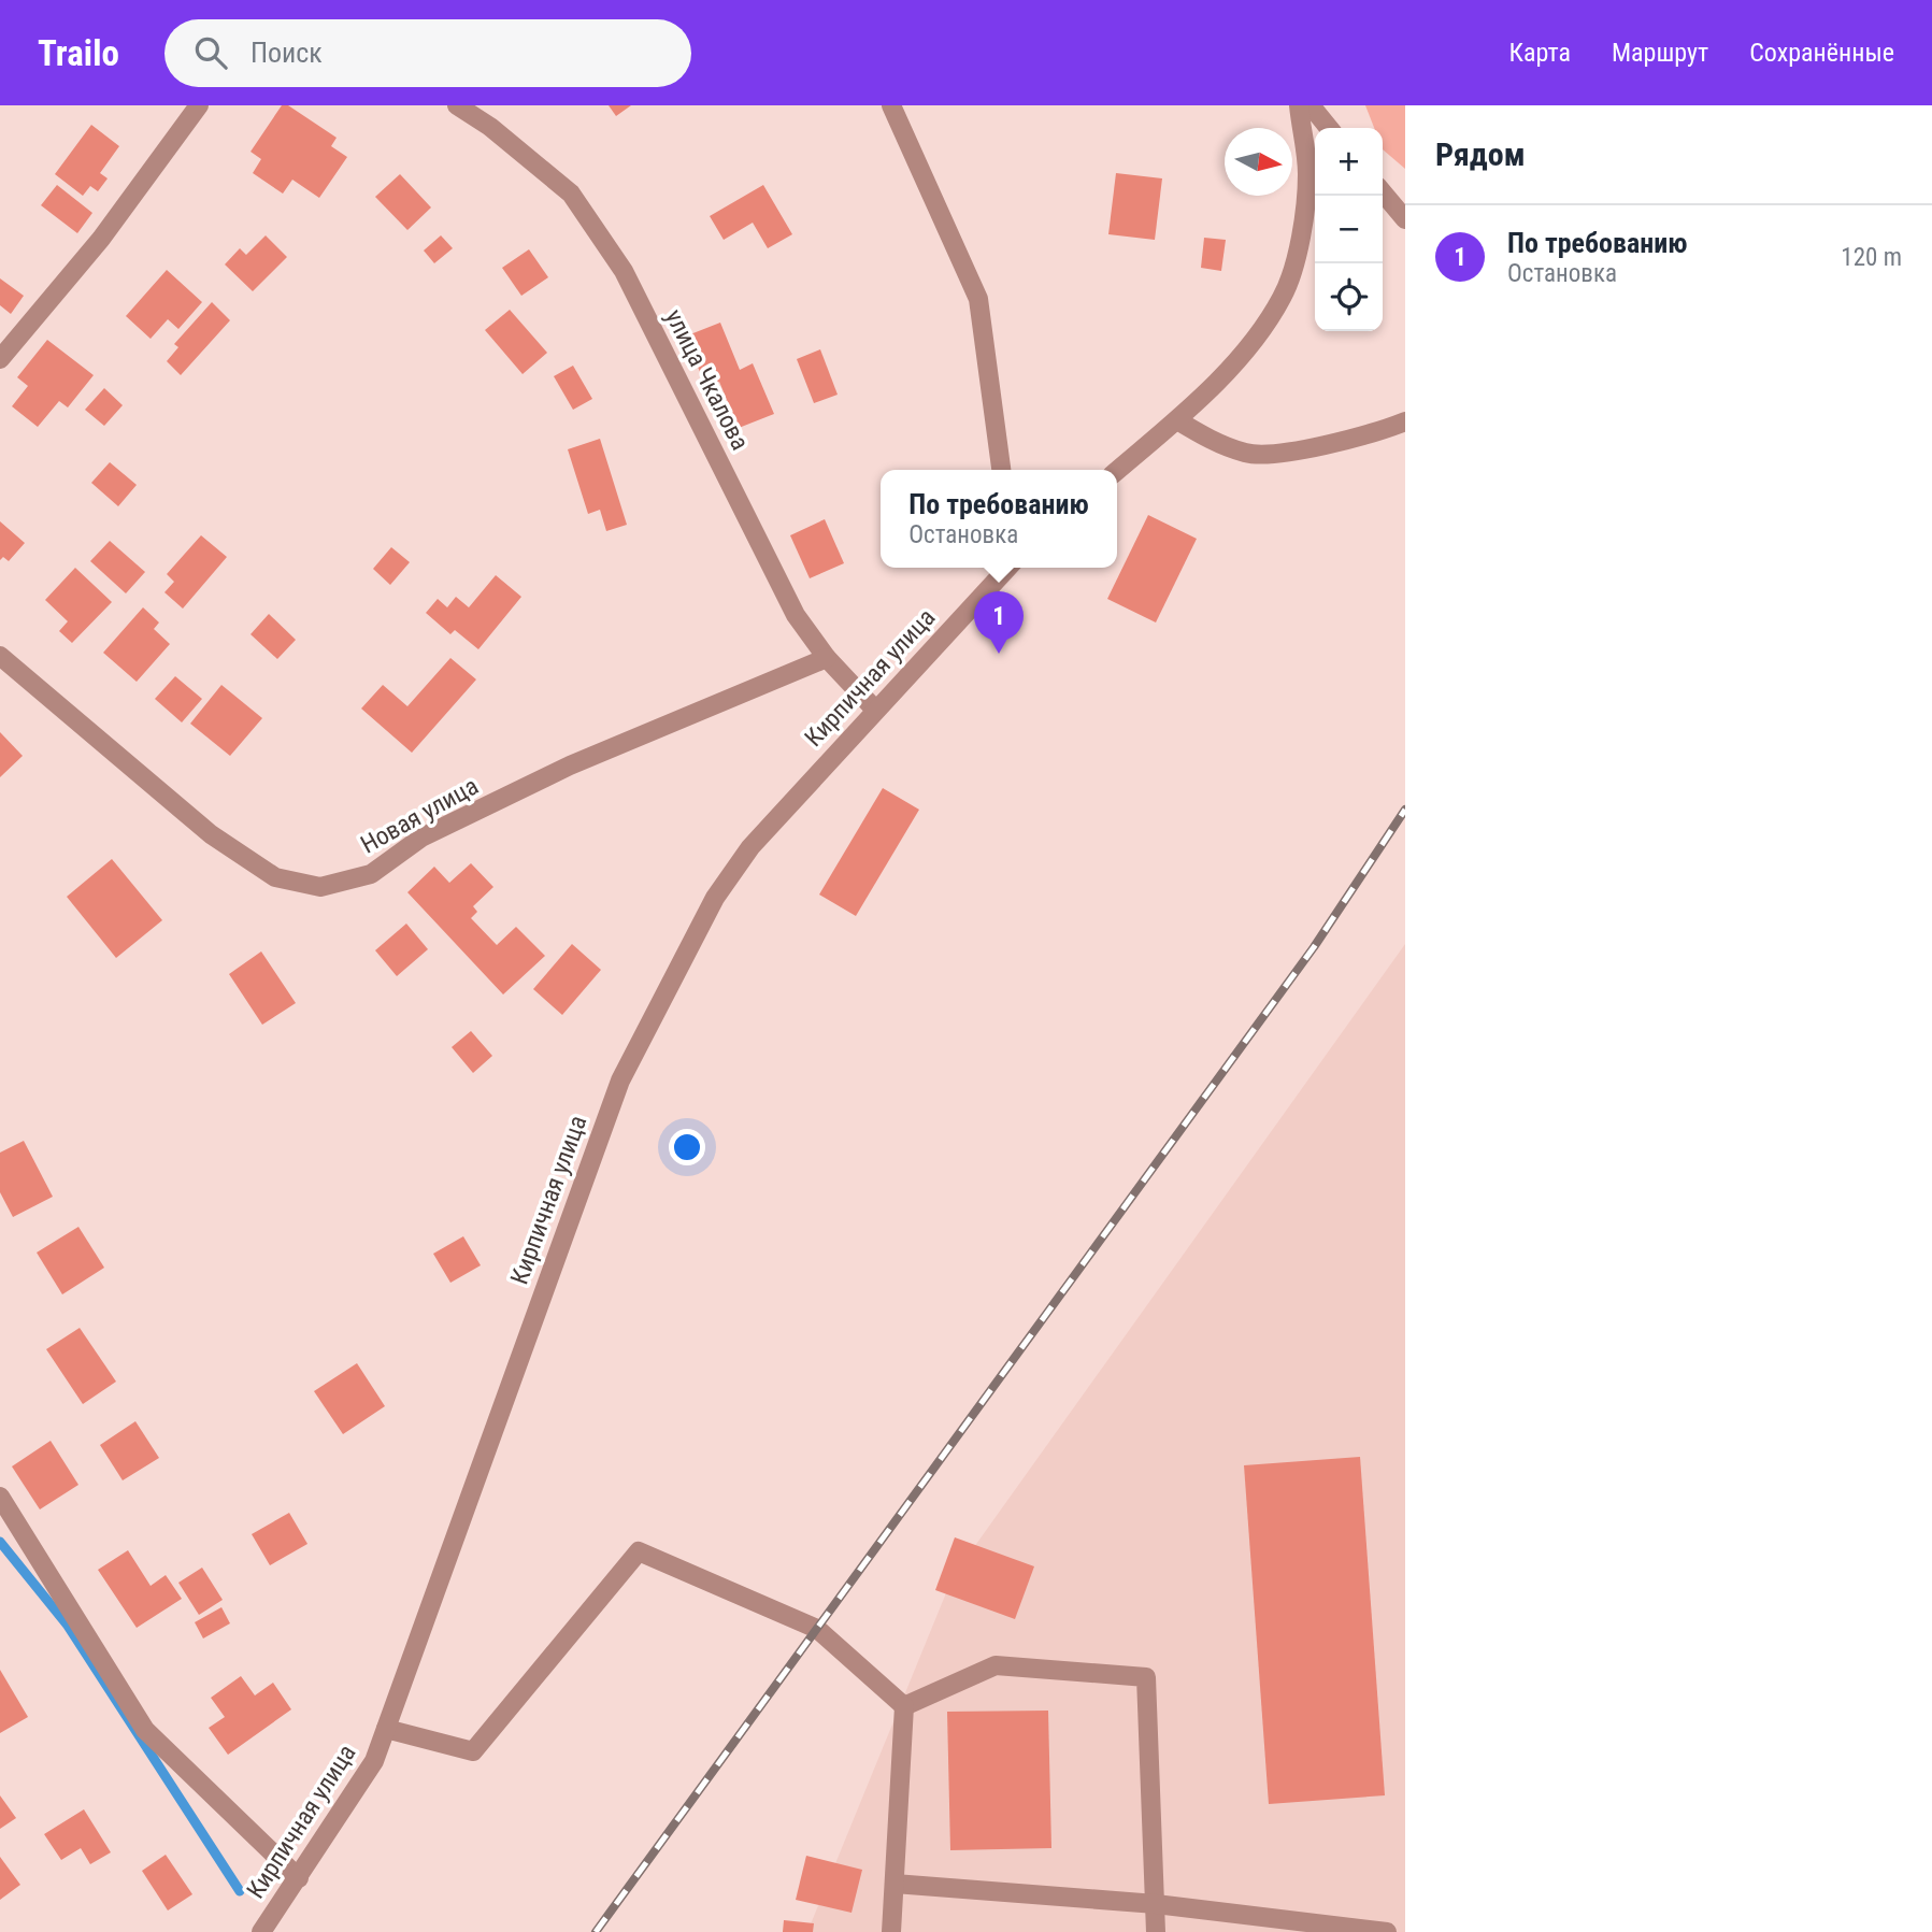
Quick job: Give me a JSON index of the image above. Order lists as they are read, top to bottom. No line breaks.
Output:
{"streets":{"street":["улица Чкалова","Кирпичная улица","Новая улица"]},"crossings":[["улица Чкалова","Кирпичная улица"],["улица Чкалова","Новая улица"]],"north":"right","page":{"header":"Trailo","search":"Поиск","nav":["Карта","Маршрут","Сохранённые"],"heading":"Рядом","map_buttons":["+","−"],"list":[{"mark":"1","name":"По требованию","note":"Остановка","value":"120 m"}],"popup":["По требованию","Остановка"],"pins":"1"}}
